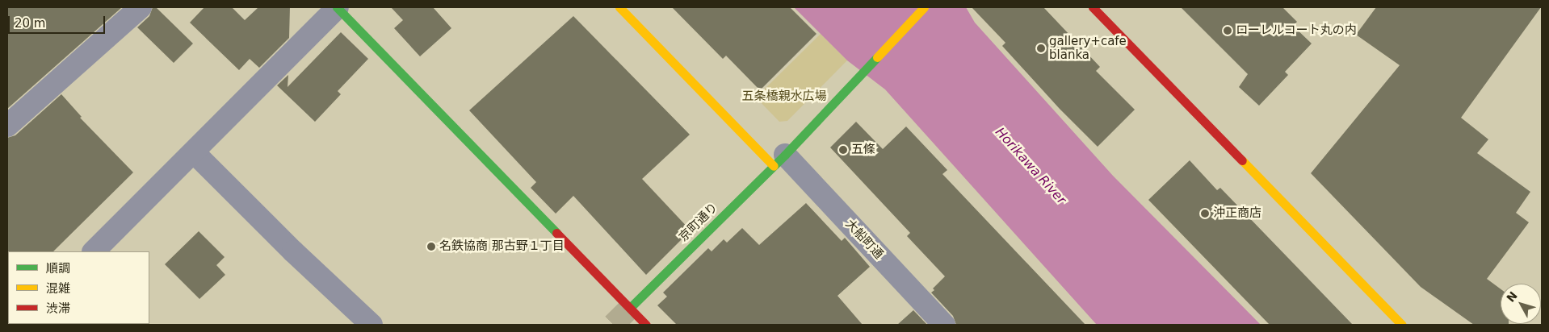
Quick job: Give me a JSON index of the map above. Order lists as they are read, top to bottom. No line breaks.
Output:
{"streets":{"street":["京町通り","大船町通"]},"crossings":[["京町通り","大船町通"]],"water":["Horikawa River"],"parks":["五条橋親水広場"],"places":["ローレルコート丸の内","gallery+cafe blanka","五條","沖正商店","名鉄協商 那古野１丁目"],"legend":["順調","混雑","渋滞"],"scale_bar":"20 m","north":"top left"}
